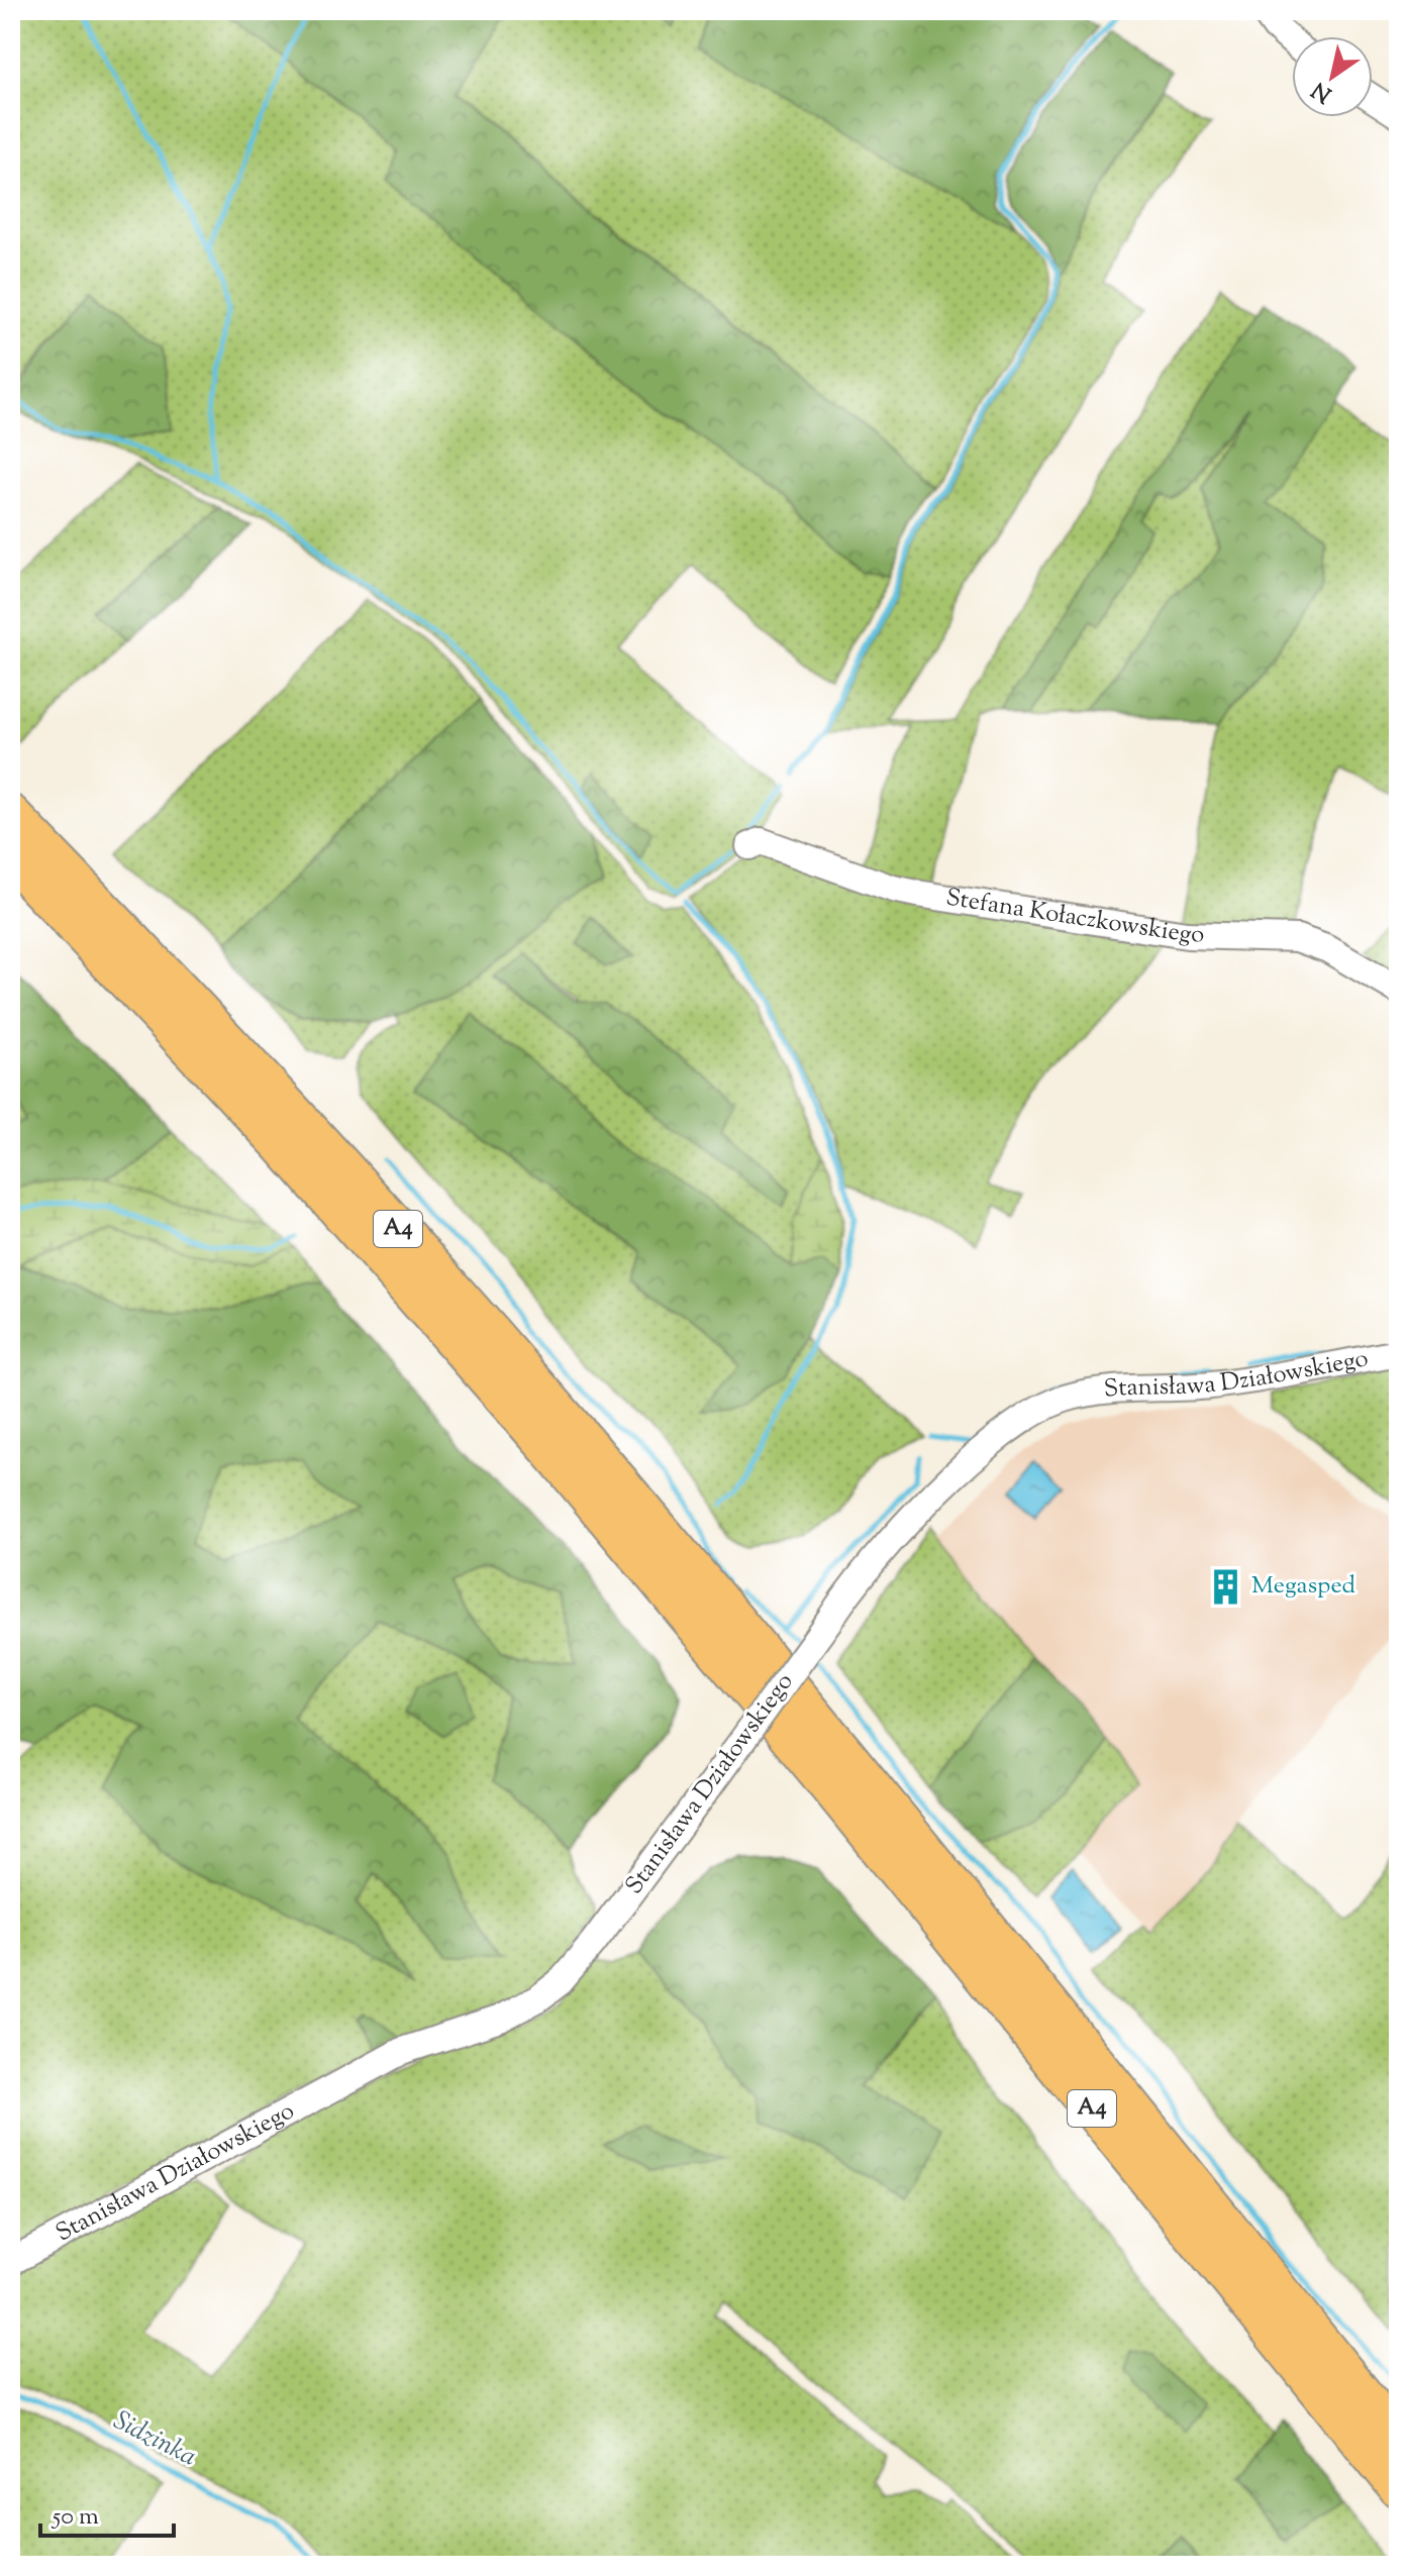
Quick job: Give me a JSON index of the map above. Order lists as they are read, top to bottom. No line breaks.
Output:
{"streets":{"highway":["A4"],"street":["Stefana Kołaczkowskiego","Stanisława Działowskiego"]},"water":["Sidzinka"],"places":{"building":["Megasped"]},"scale_bar":"50 m","north":"bottom left"}
